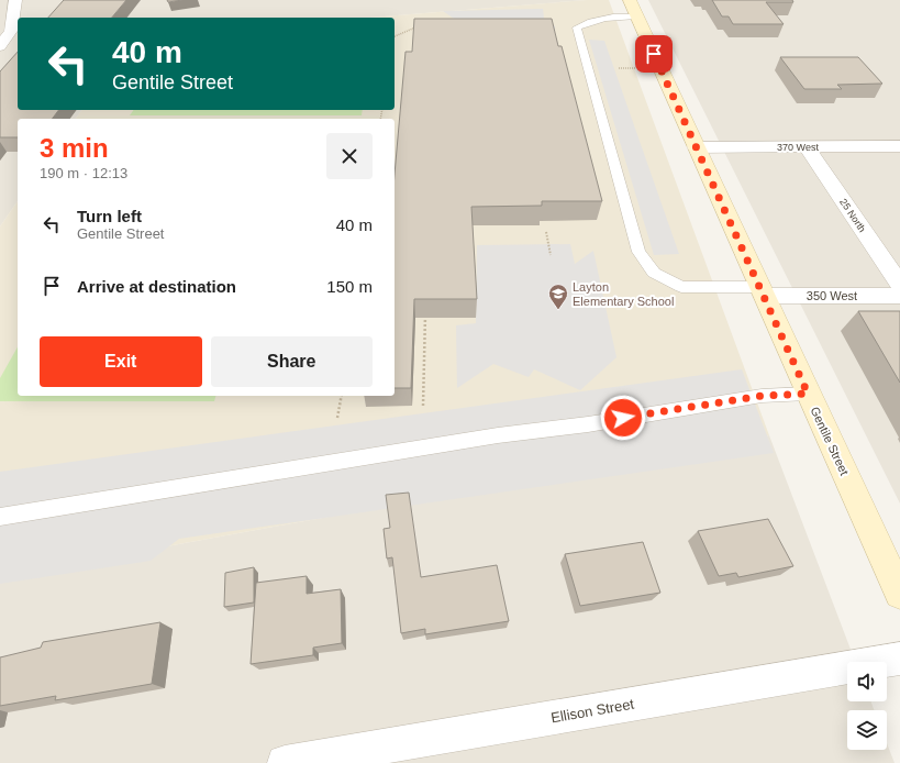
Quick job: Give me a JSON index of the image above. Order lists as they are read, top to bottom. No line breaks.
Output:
{"streets":{"main road":["Gentile Street"],"street":["370 West","25 North","350 West","Ellison Street"]},"crossings":[["370 West","25 North"],["370 West","Gentile Street"],["350 West","Gentile Street"]],"places":{"school or university":["Layton Elementary School"]},"page":{"turn":["40 m","Gentile Street"],"heading":["3 min","190 m · 12:13"],"list":[{"name":"Turn left","note":"Gentile Street","value":"40 m"},{"name":"Arrive at destination","value":"150 m"}],"buttons":["Exit","Share"]}}
